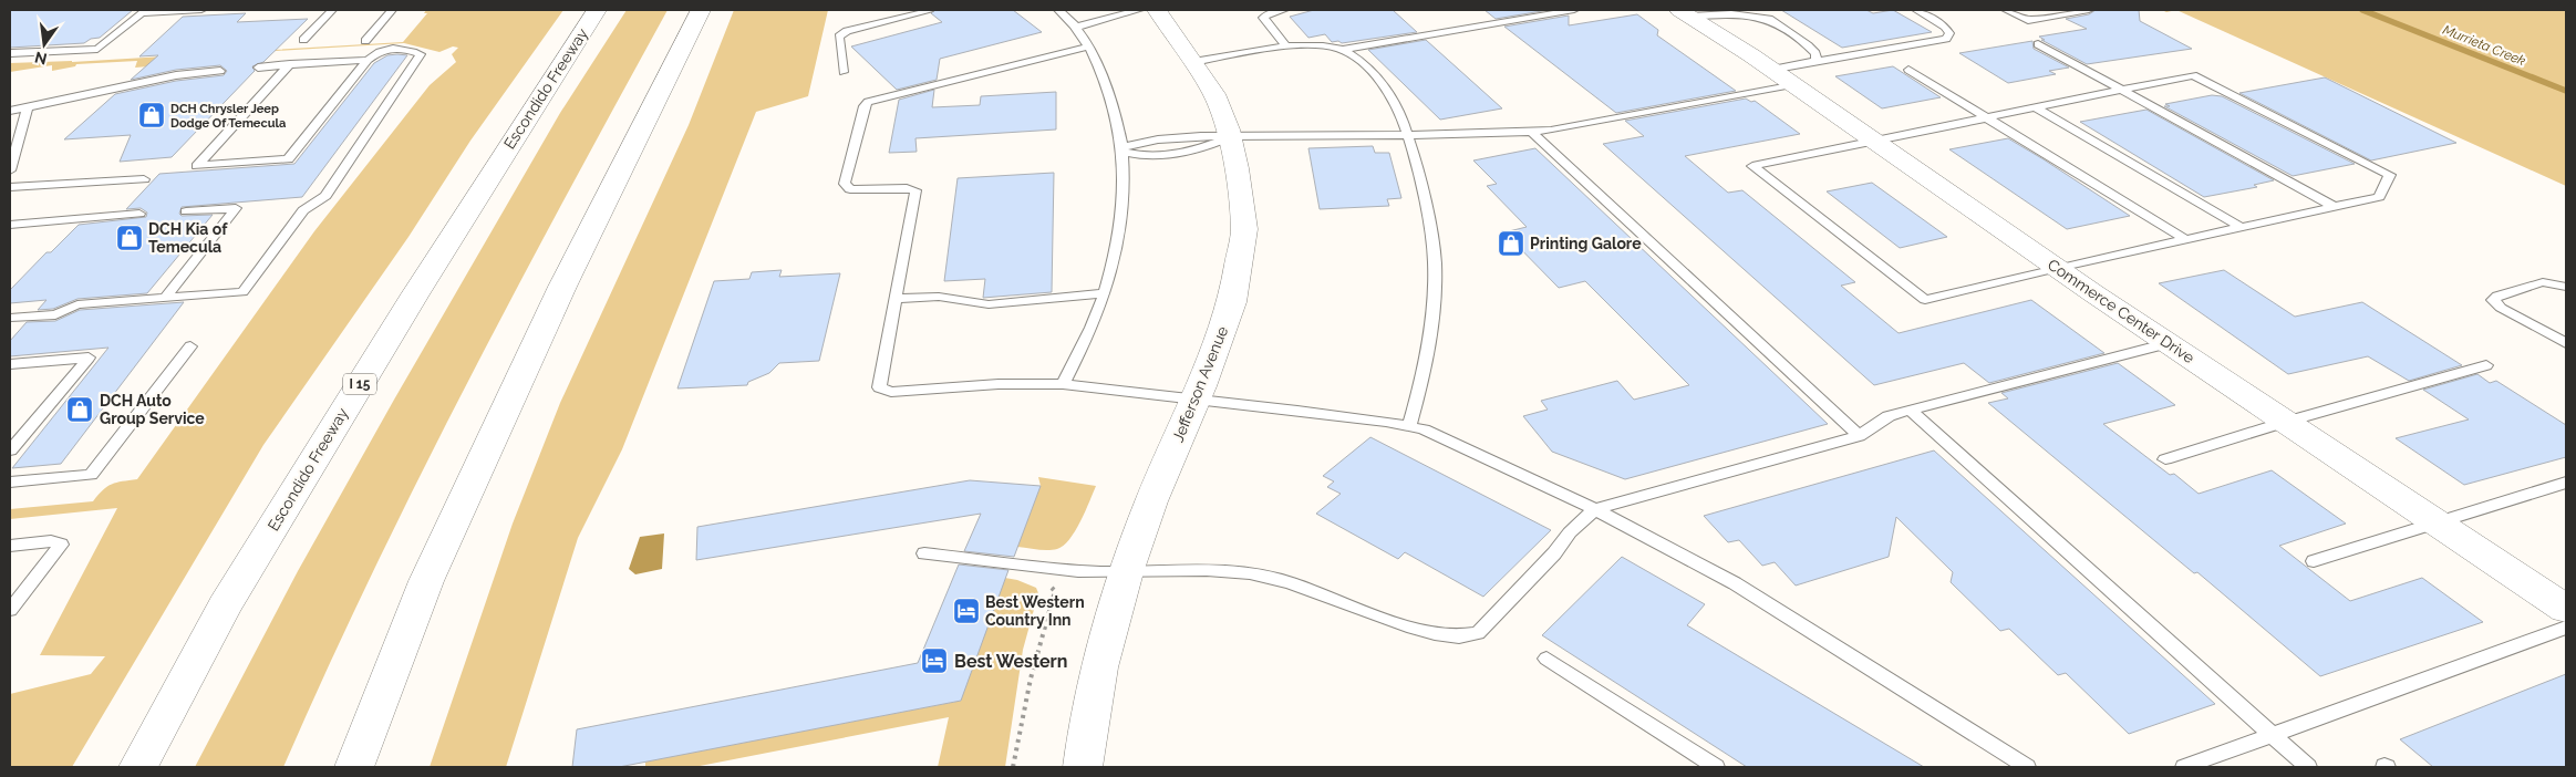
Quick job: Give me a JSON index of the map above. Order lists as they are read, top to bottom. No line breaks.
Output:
{"streets":{"main road":["Escondido Freeway","Commerce Center Drive","I 15","Jefferson Avenue"]},"water":["Murrieta Creek"],"places":{"shop":["DCH Chrysler Jeep Dodge Of Temecula","DCH Kia of Temecula","Printing Galore","DCH Auto Group Service"],"hotel":["Best Western Country Inn","Best Western"]},"north":"bottom"}
